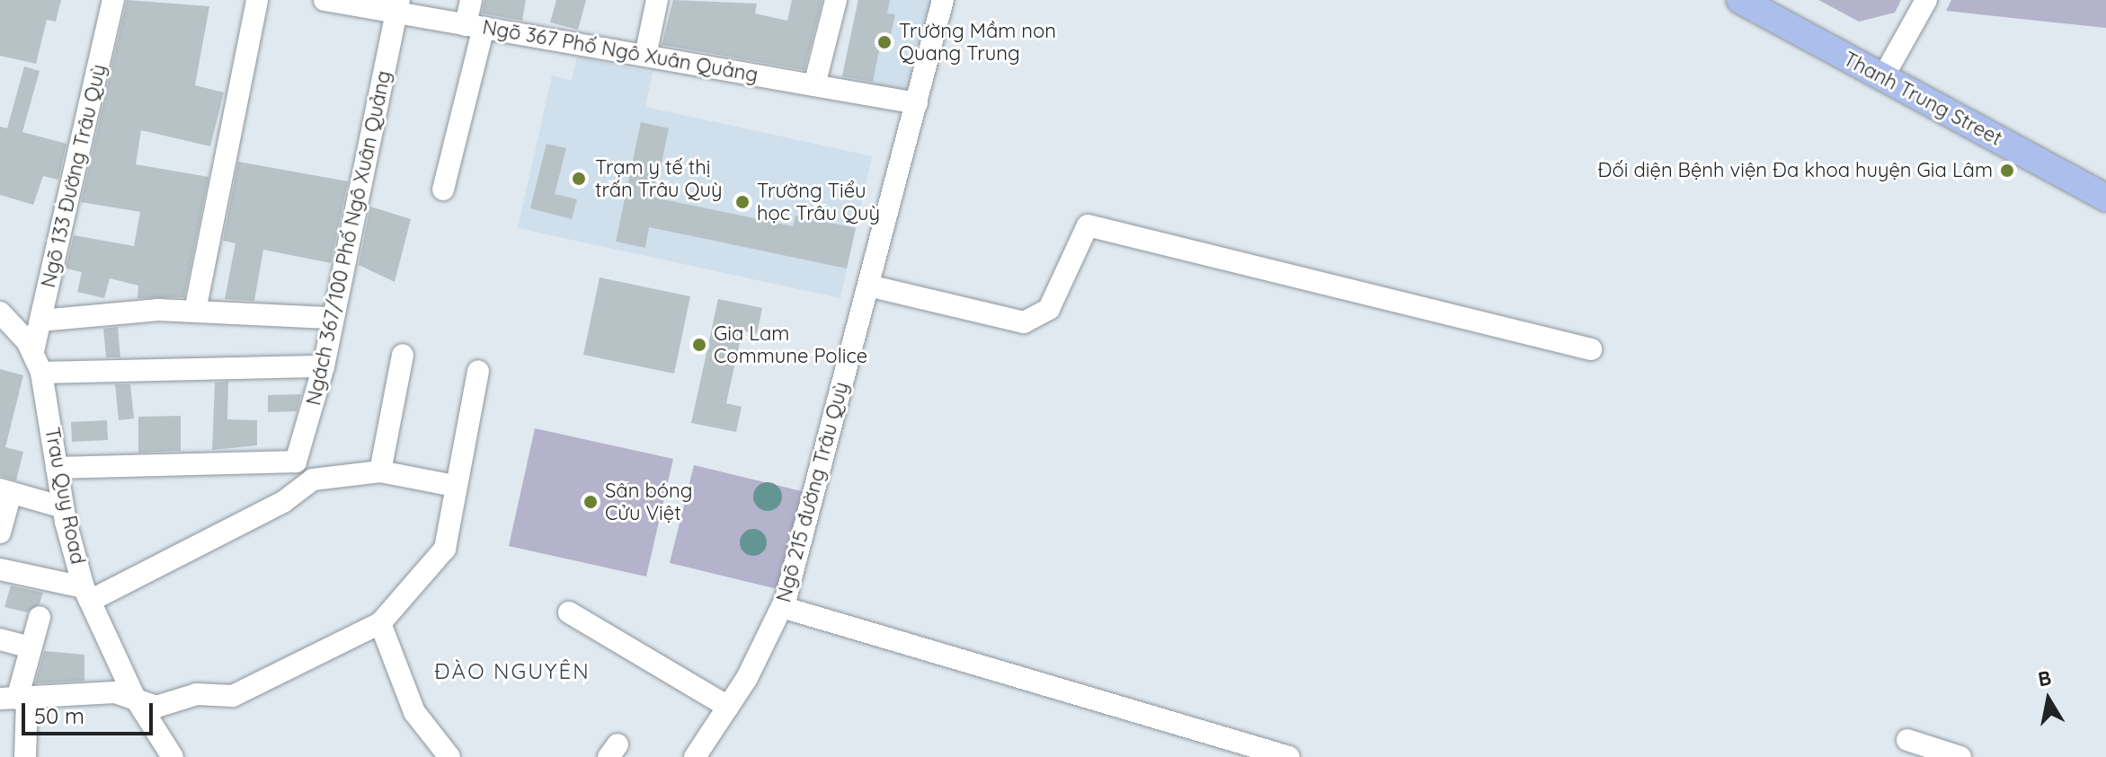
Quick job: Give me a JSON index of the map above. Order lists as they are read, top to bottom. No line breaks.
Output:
{"streets":{"main road":["Thanh Trung Street"],"street":["Ngõ 367 Phố Ngô Xuân Quảng","Ngõ 133 Đường Trâu Quỳ","Ngách 367/100 Phố Ngô Xuân Quảng","Ngõ 215 đường Trâu Quỳ","Trau Quy Road"]},"crossings":[["Ngõ 367 Phố Ngô Xuân Quảng","Ngách 367/100 Phố Ngô Xuân Quảng"],["Ngõ 367 Phố Ngô Xuân Quảng","Ngõ 215 đường Trâu Quỳ"],["Ngõ 133 Đường Trâu Quỳ","Trau Quy Road"]],"districts":["ĐÀO NGUYÊN"],"places":["Trường Mầm non Quang Trung","Đối diện Bệnh viện Đa khoa huyện Gia Lâm","Trạm y tế thị trấn Trâu Quỳ","Trường Tiểu học Trâu Quỳ","Gia Lam Commune Police","Sân bóng Cửu Việt"],"scale_bar":"50 m","north":"top"}
